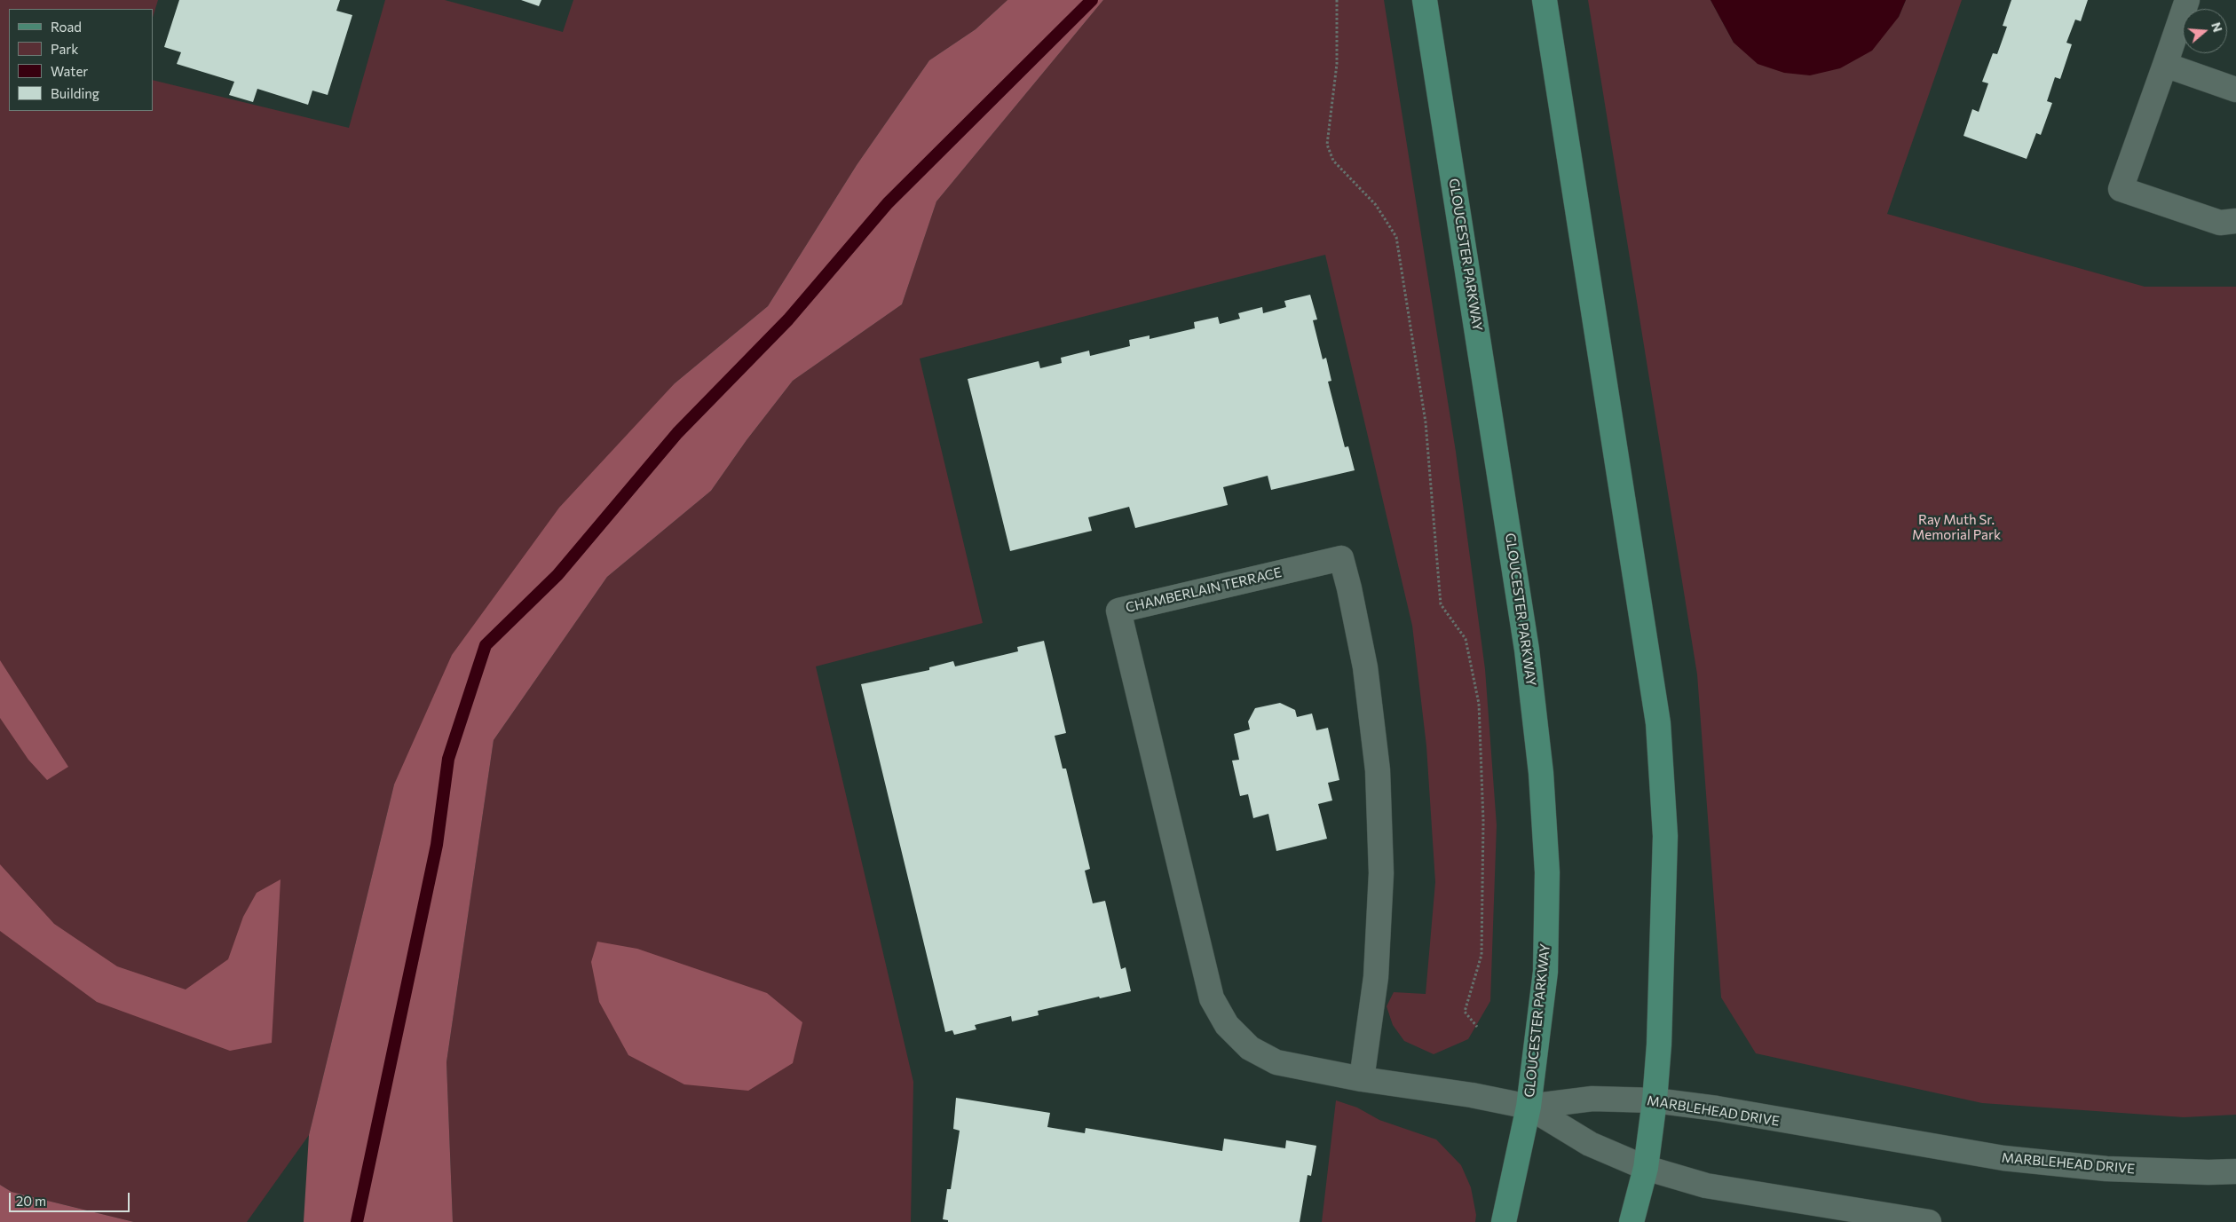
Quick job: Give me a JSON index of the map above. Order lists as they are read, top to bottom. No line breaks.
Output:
{"streets":{"main road":["GLOUCESTER PARKWAY"],"street":["CHAMBERLAIN TERRACE","MARBLEHEAD DRIVE"]},"crossings":[["GLOUCESTER PARKWAY","CHAMBERLAIN TERRACE"],["GLOUCESTER PARKWAY","MARBLEHEAD DRIVE"],["CHAMBERLAIN TERRACE","MARBLEHEAD DRIVE"]],"parks":["Ray Muth Sr. Memorial Park"],"legend":["Road","Park","Water","Building"],"scale_bar":"20 m","north":"right"}
